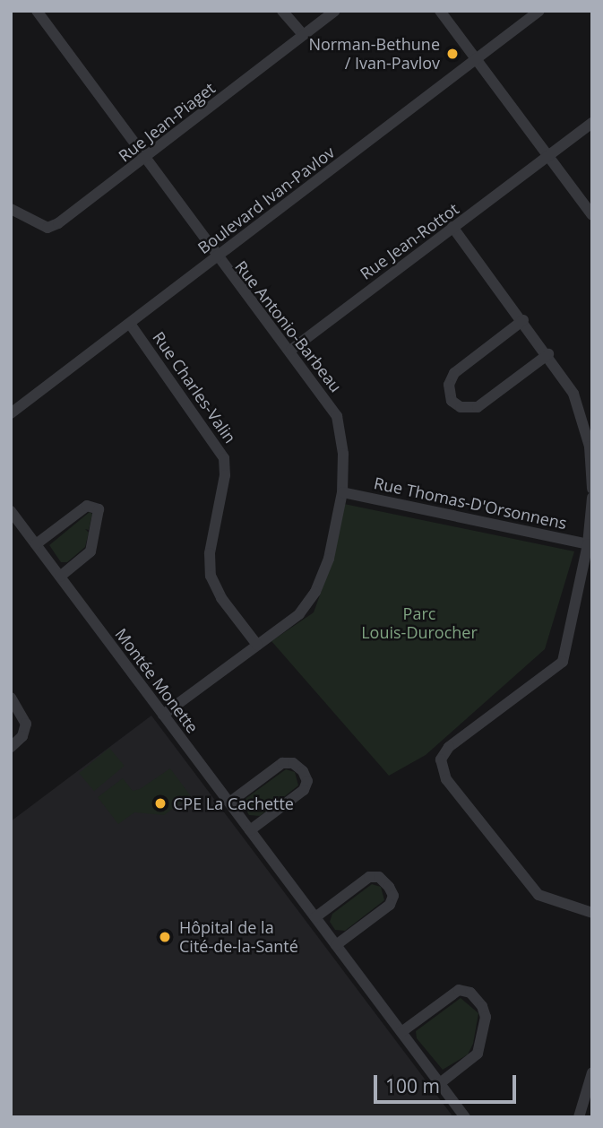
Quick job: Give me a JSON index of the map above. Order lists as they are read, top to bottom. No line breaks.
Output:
{"streets":{"street":["Rue Jean-Piaget","Boulevard Ivan-Pavlov","Rue Jean-Rottot","Rue Antonio-Barbeau","Rue Charles-Valin","Rue Thomas-D'Orsonnens","Montée Monette"]},"crossings":[["Rue Jean-Piaget","Rue Antonio-Barbeau"],["Boulevard Ivan-Pavlov","Rue Antonio-Barbeau"],["Boulevard Ivan-Pavlov","Rue Charles-Valin"],["Rue Jean-Rottot","Rue Antonio-Barbeau"],["Rue Antonio-Barbeau","Rue Charles-Valin"],["Rue Antonio-Barbeau","Rue Thomas-D'Orsonnens"],["Rue Antonio-Barbeau","Montée Monette"]],"parks":["Parc Louis-Durocher"],"places":["Norman-Bethune / Ivan-Pavlov","CPE La Cachette","Hôpital de la Cité-de-la-Santé"],"scale_bar":"100 m"}
